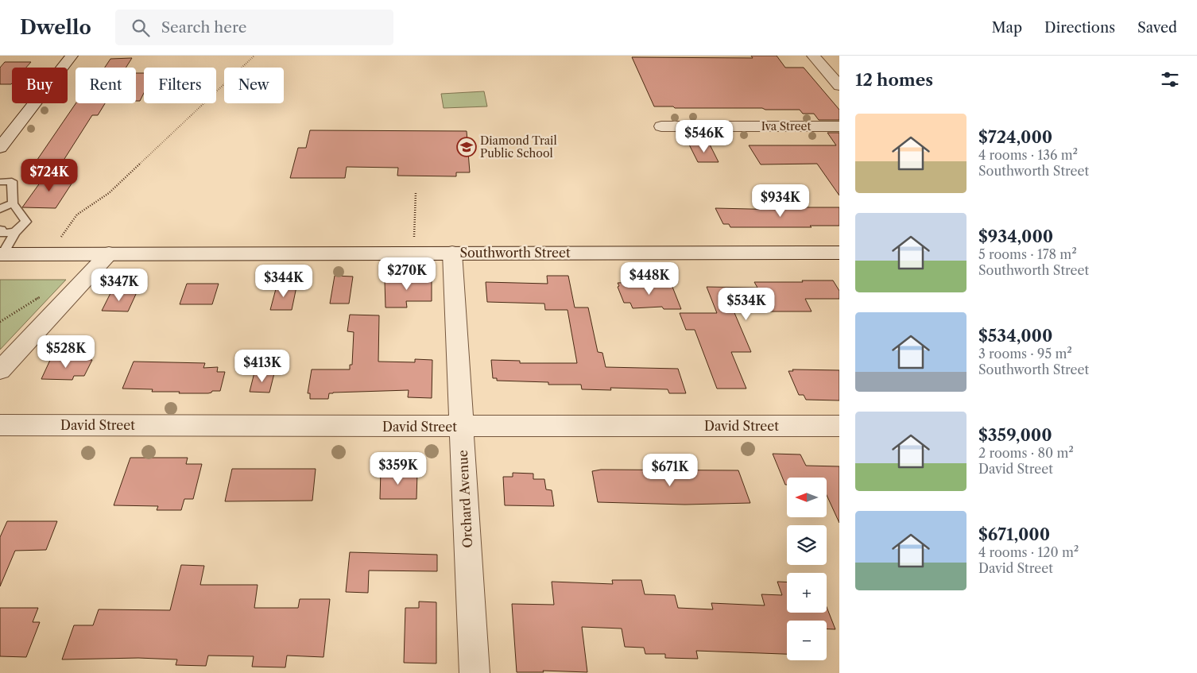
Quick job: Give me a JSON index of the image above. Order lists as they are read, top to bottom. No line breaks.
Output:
{"streets":{"street":["Iva Street","Southworth Street","David Street","Orchard Avenue"]},"crossings":[["Southworth Street","Orchard Avenue"],["David Street","Orchard Avenue"]],"places":{"school or university":["Diamond Trail Public School"]},"north":"left","page":{"header":"Dwello","search":"Search here","nav":["Map","Directions","Saved"],"heading":"12 homes","chip":["Buy","Rent","Filters","New"],"list":[{"name":"$724,000","note":"4 rooms · 136 m² · Southworth Street"},{"name":"$934,000","note":"5 rooms · 178 m² · Southworth Street"},{"name":"$534,000","note":"3 rooms · 95 m² · Southworth Street"},{"name":"$359,000","note":"2 rooms · 80 m² · David Street"},{"name":"$671,000","note":"4 rooms · 120 m² · David Street"}],"price":["$546K","$724K","$934K","$270K","$448K","$344K","$347K","$534K","$528K","$413K","$359K","$671K"],"map_buttons":["+","−"]}}
